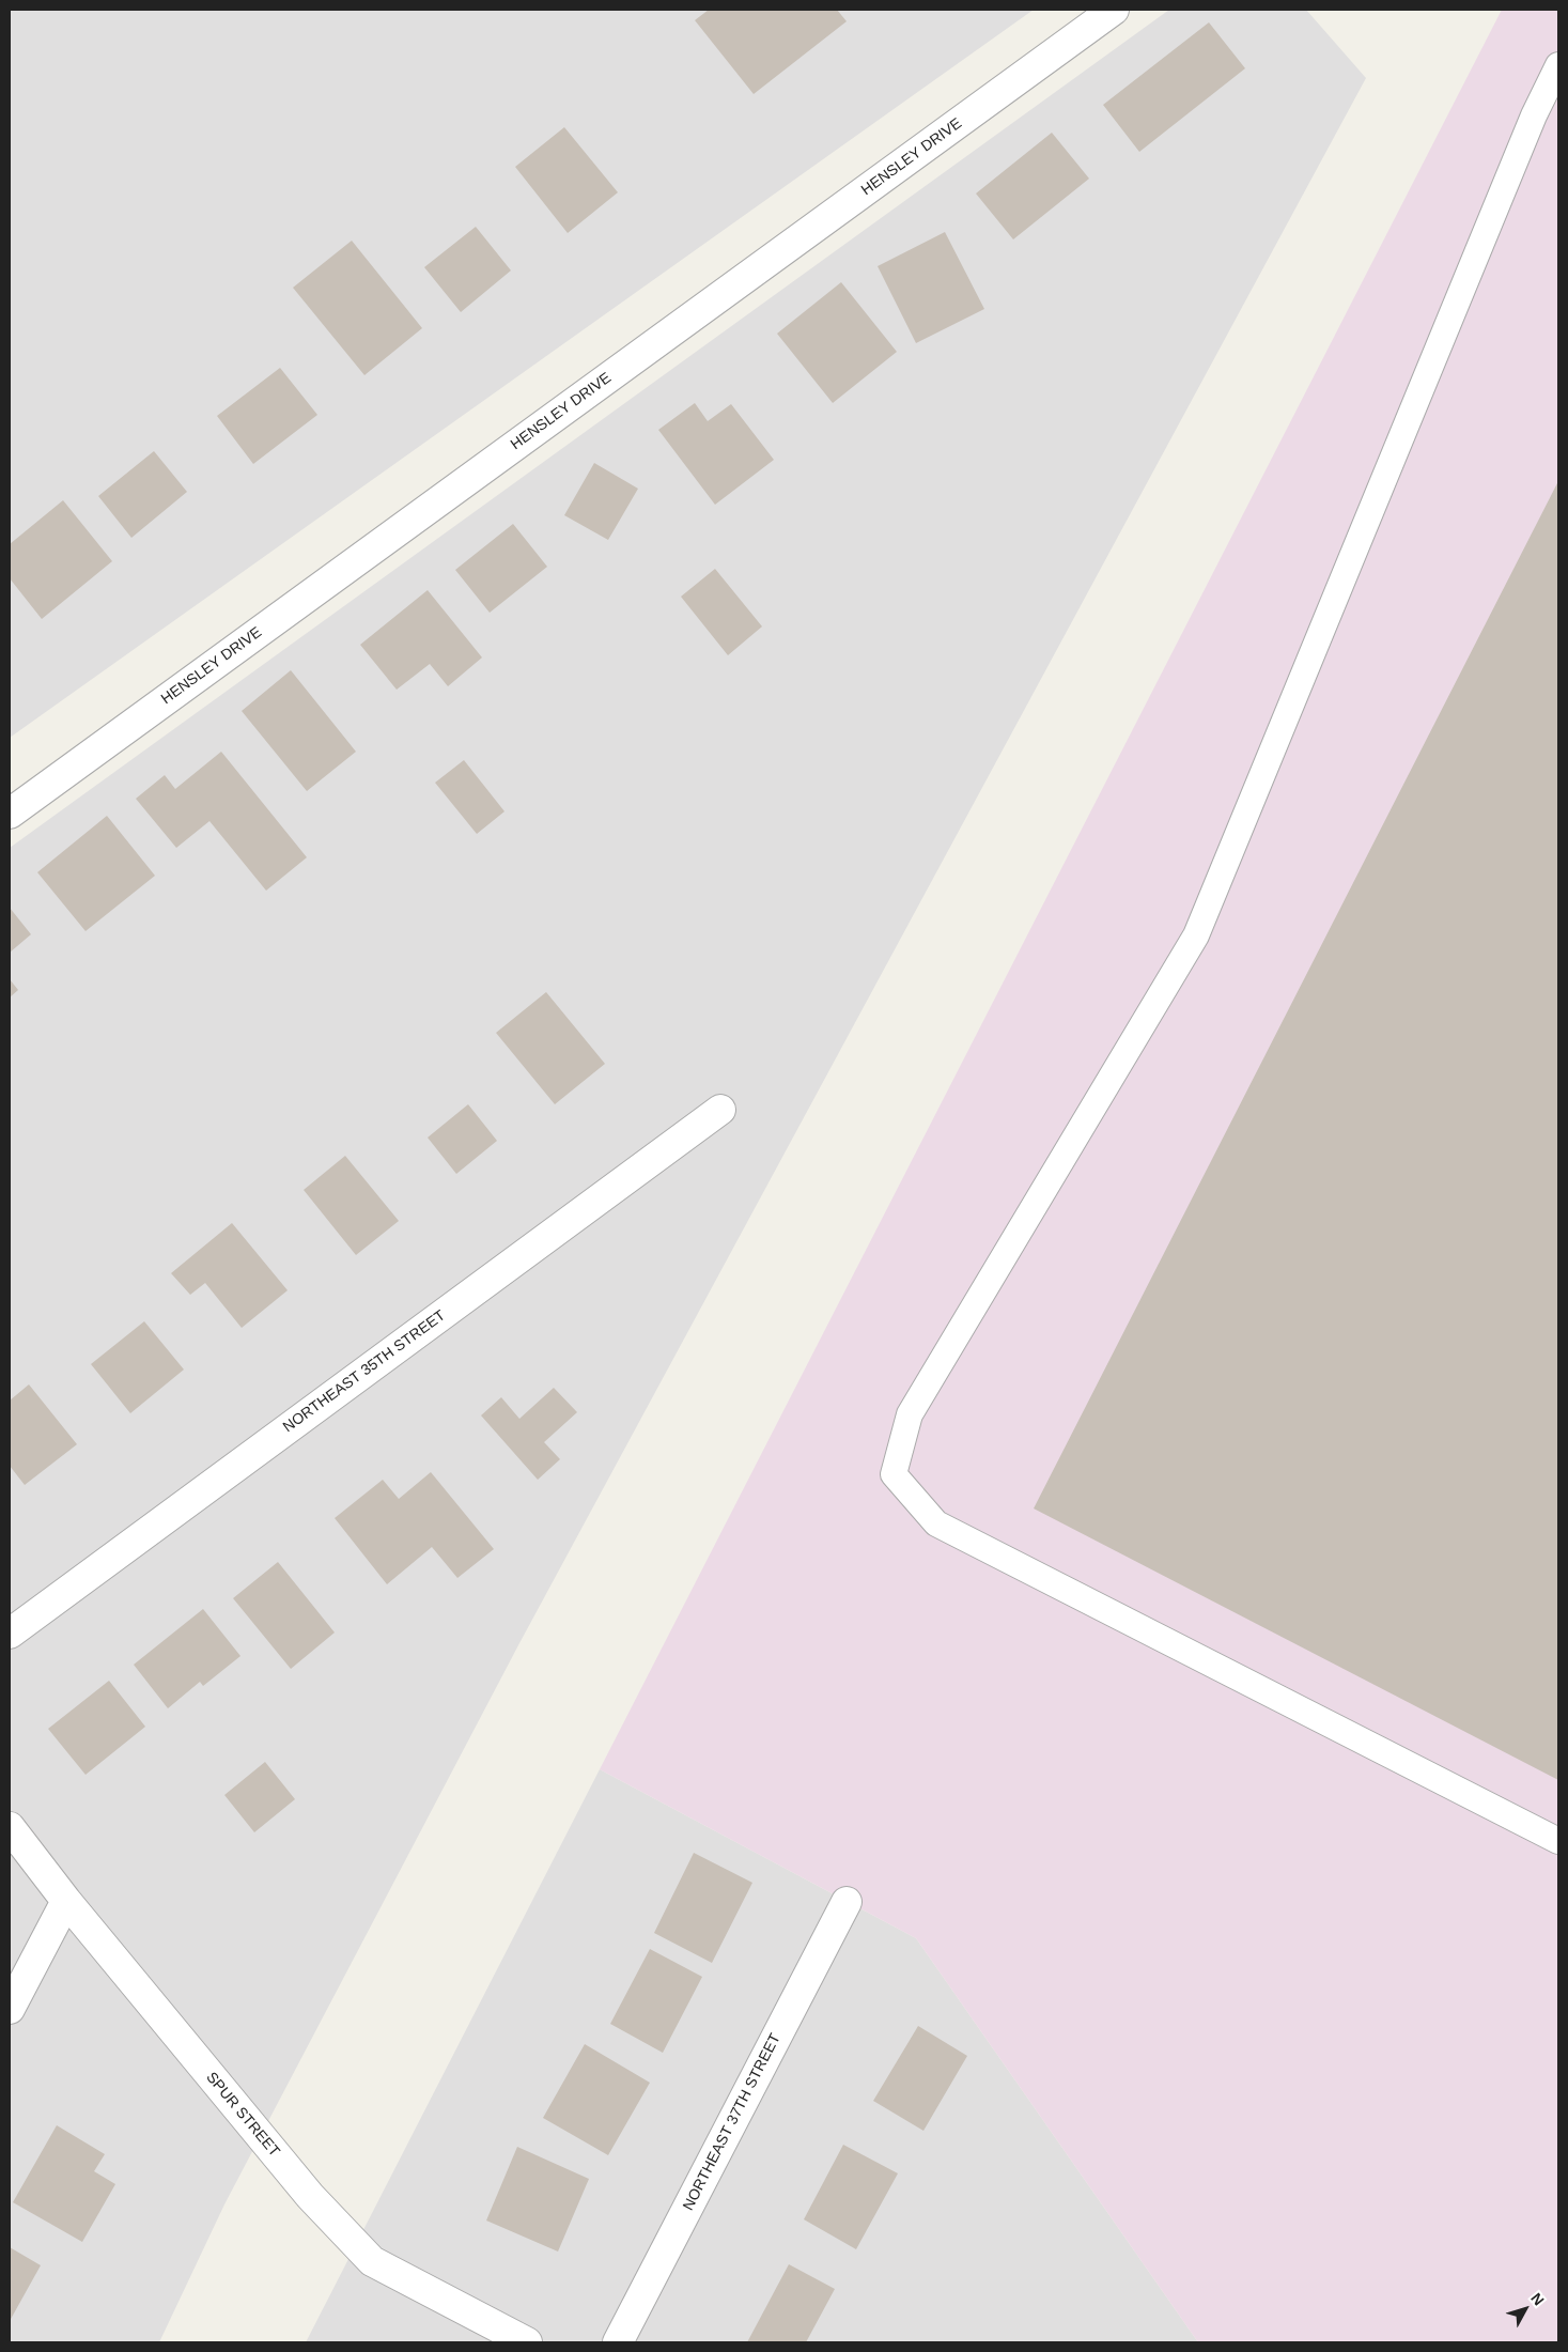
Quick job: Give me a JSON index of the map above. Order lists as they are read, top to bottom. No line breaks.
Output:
{"streets":{"street":["HENSLEY DRIVE","NORTHEAST 35TH STREET","SPUR STREET","NORTHEAST 37TH STREET"]},"north":"top right"}
